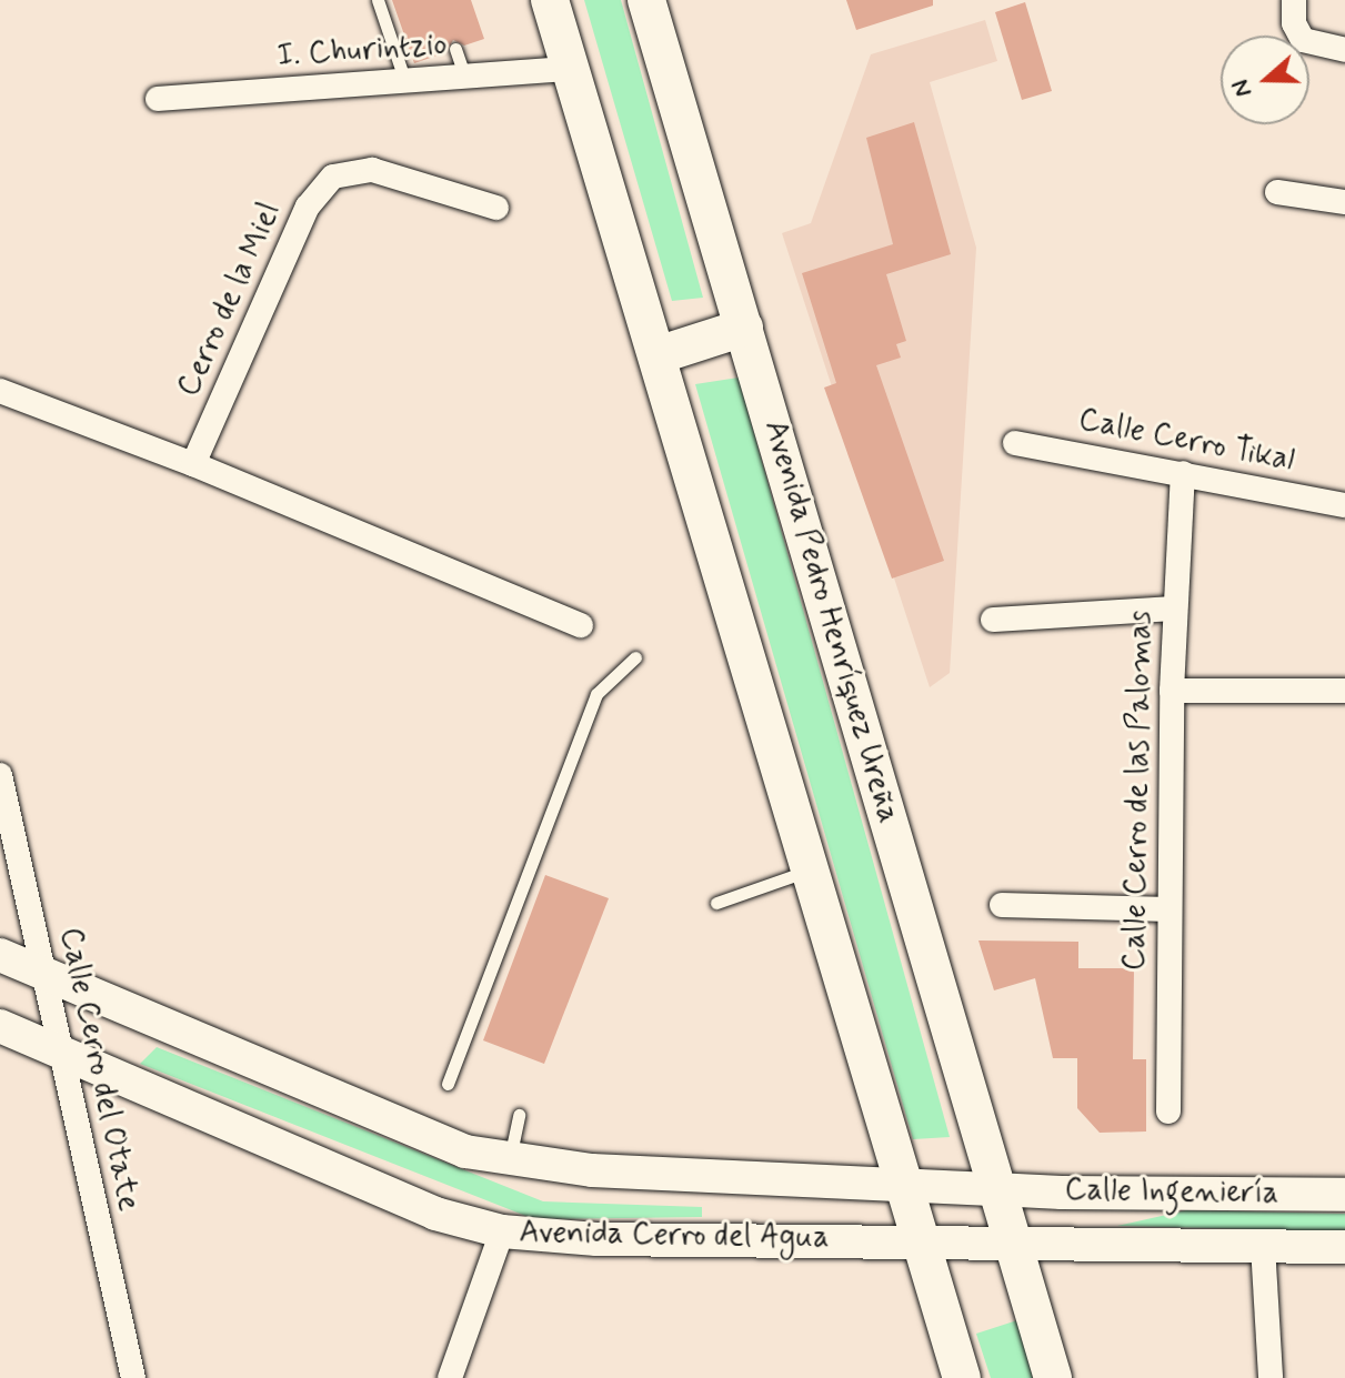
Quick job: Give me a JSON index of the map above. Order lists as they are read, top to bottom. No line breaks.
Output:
{"streets":{"main road":["Avenida Pedro Henríquez Ureña"],"street":["I. Churintzio","Cerro de la Miel","Calle Cerro Tikal","Calle Cerro de las Palomas","Calle Cerro del Otate","Calle Ingeniería","Avenida Cerro del Agua"]},"crossings":[["Calle Cerro Tikal","Calle Cerro de las Palomas"],["Avenida Pedro Henríquez Ureña","Calle Ingeniería"],["Avenida Pedro Henríquez Ureña","Avenida Cerro del Agua"],["Calle Cerro del Otate","Avenida Cerro del Agua"],["Calle Ingeniería","Avenida Cerro del Agua"]],"north":"left"}
